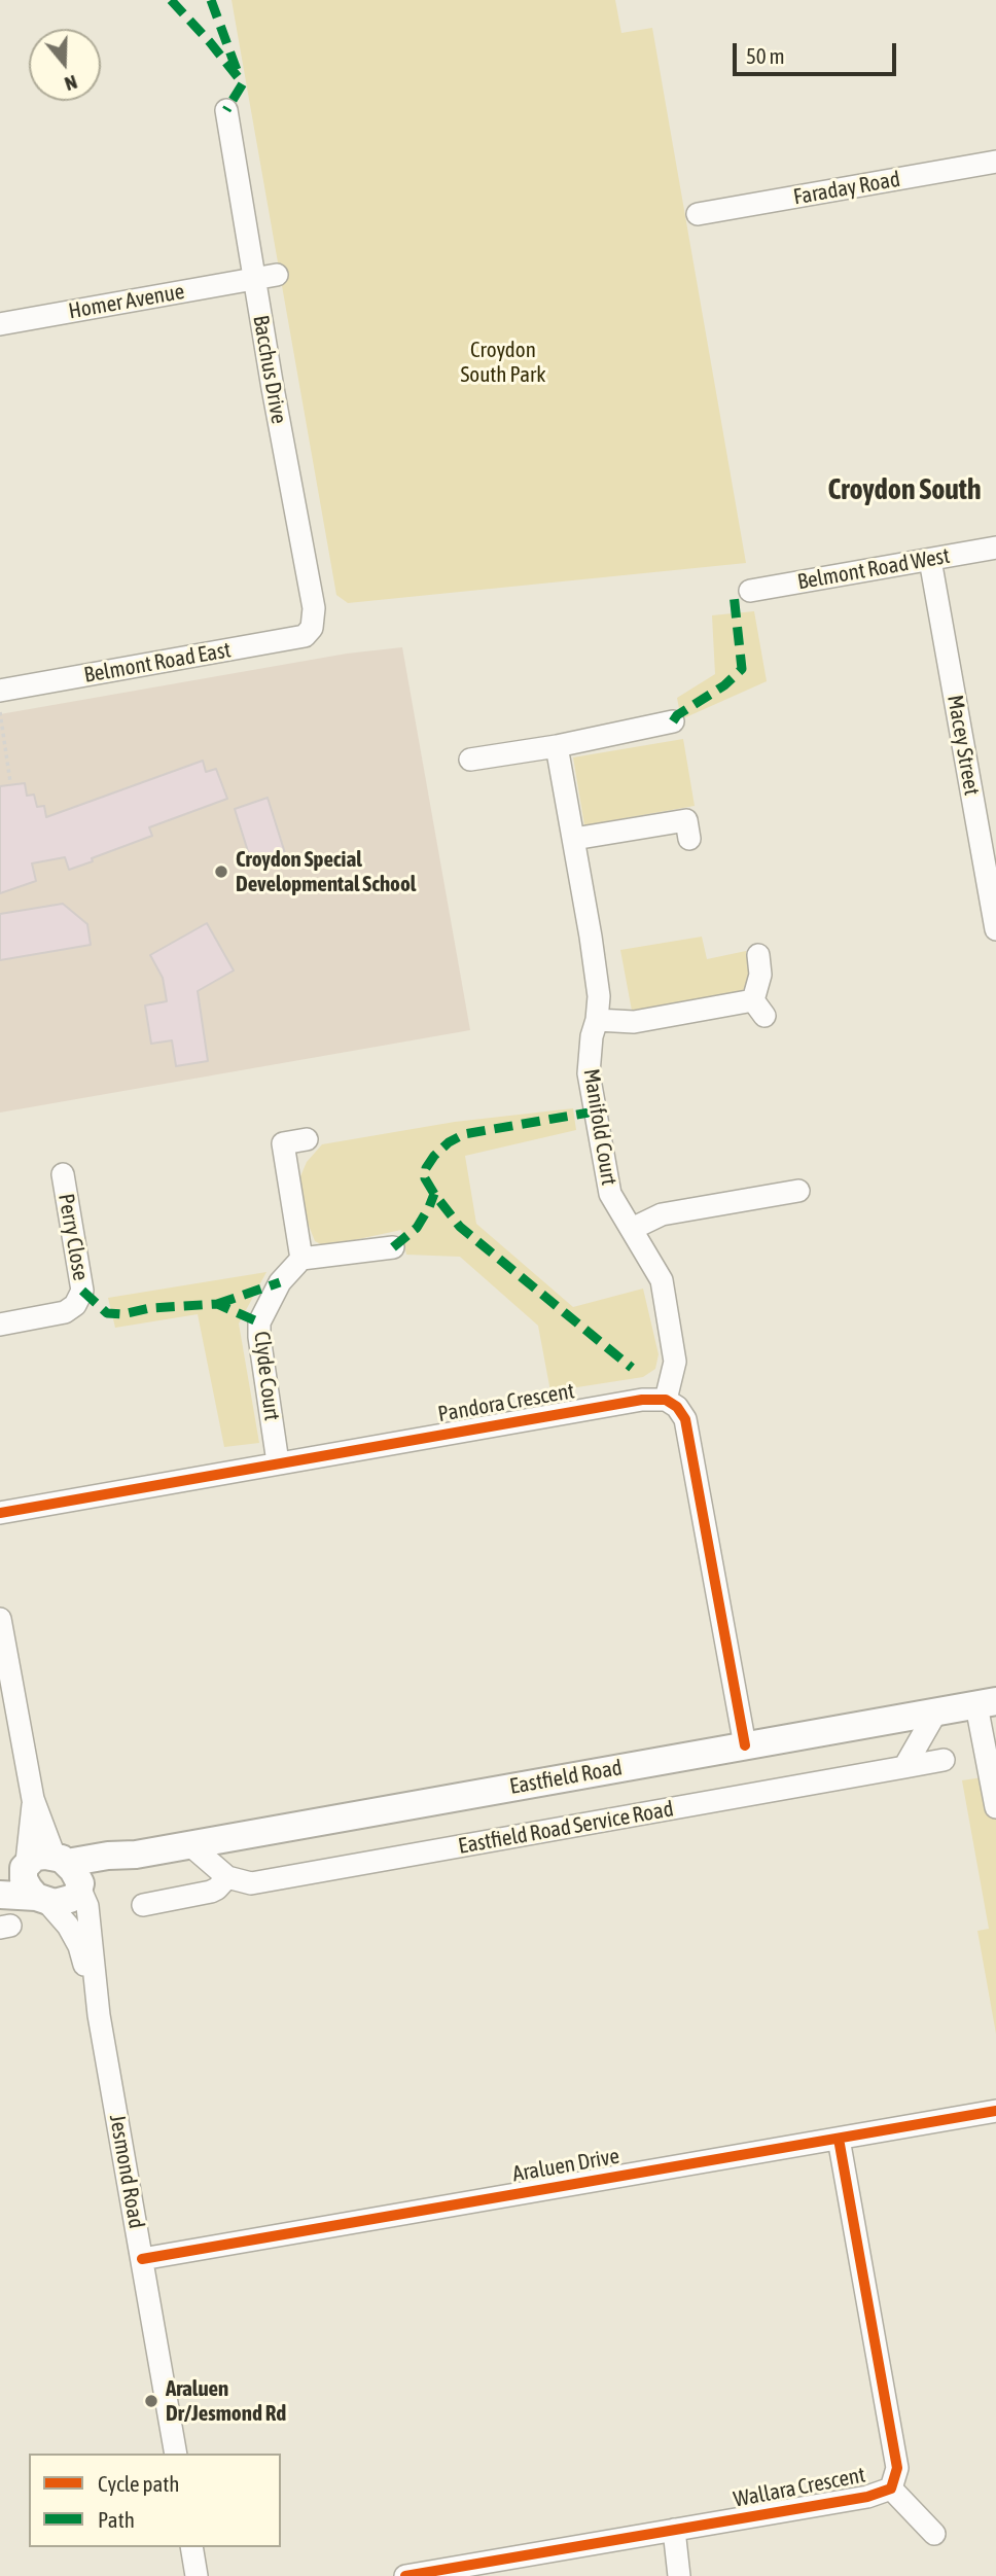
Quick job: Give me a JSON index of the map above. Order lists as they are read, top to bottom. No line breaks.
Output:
{"streets":{"main road":["Eastfield Road"],"street":["Faraday Road","Homer Avenue","Bacchus Drive","Belmont Road West","Belmont Road East","Macey Street","Manifold Court","Perry Close","Clyde Court","Pandora Crescent","Eastfield Road Service Road","Araluen Drive","Jesmond Road","Wallara Crescent"]},"crossings":[["Homer Avenue","Bacchus Drive"],["Bacchus Drive","Belmont Road East"],["Belmont Road West","Macey Street"],["Manifold Court","Pandora Crescent"],["Clyde Court","Pandora Crescent"],["Eastfield Road","Jesmond Road"],["Araluen Drive","Jesmond Road"],["Araluen Drive","Wallara Crescent"]],"districts":["Croydon South"],"parks":["Croydon South Park"],"places":["Croydon Special Developmental School","Araluen Dr/Jesmond Rd"],"legend":["Cycle path","Path"],"scale_bar":"50 m","north":"bottom"}
